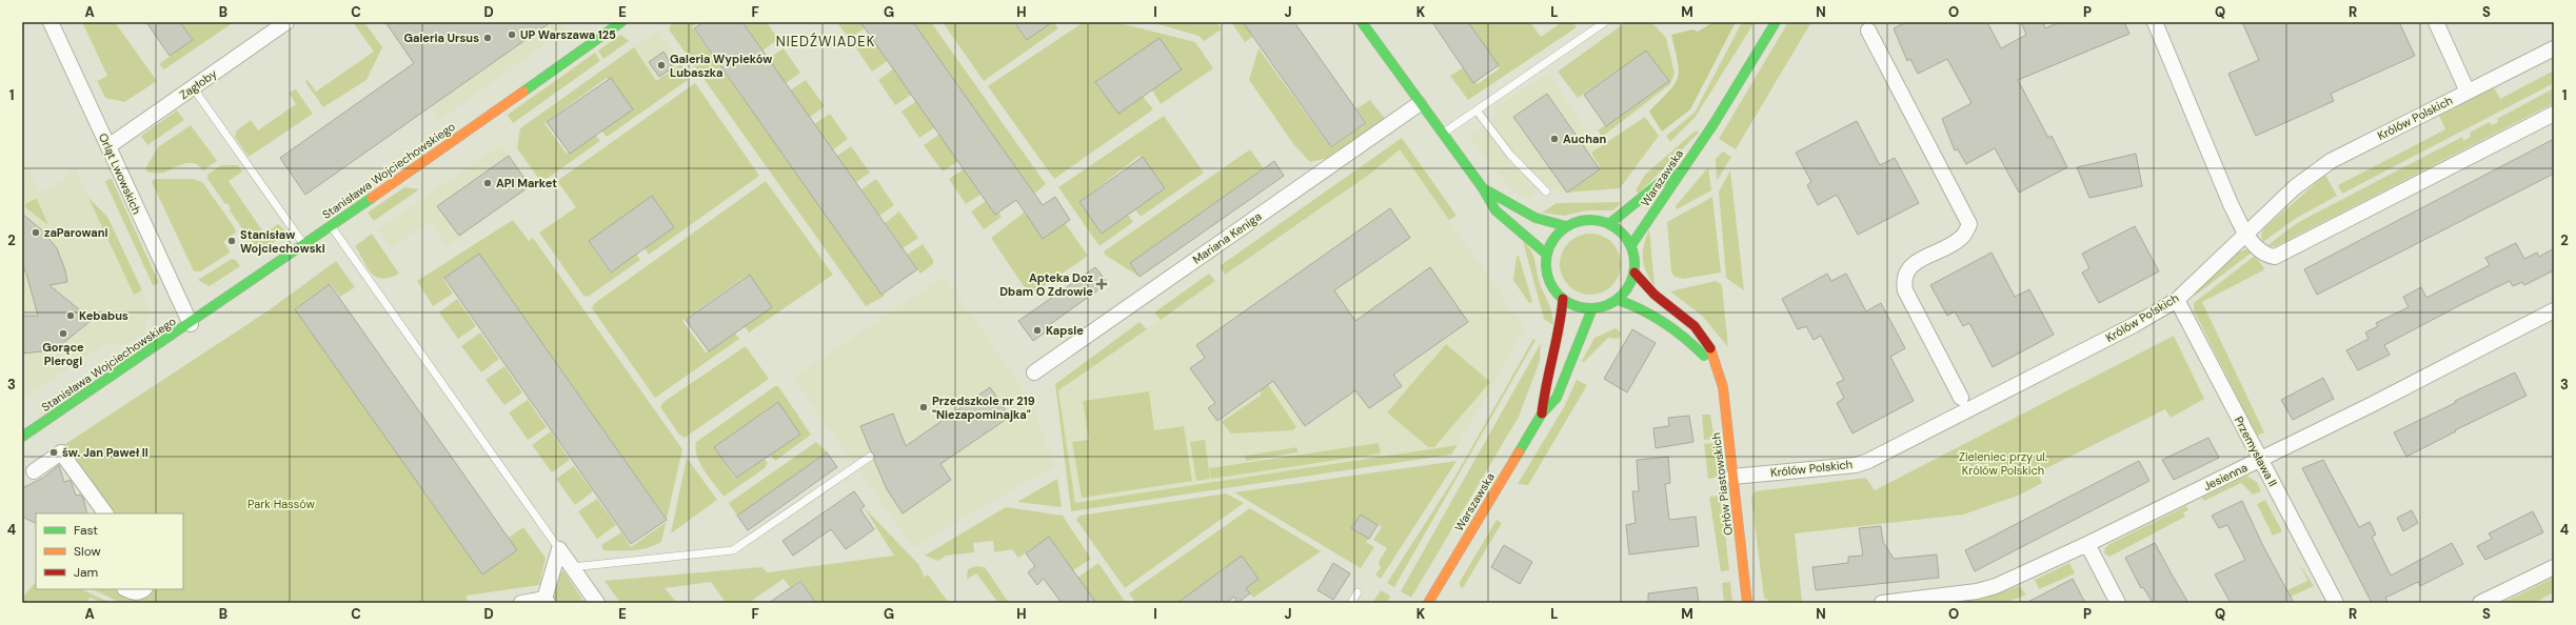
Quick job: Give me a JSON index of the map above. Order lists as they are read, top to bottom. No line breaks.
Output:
{"streets":{"street":["Zagłoby","Królów Polskich","Stanisława Wojciechowskiego","Orląt Lwowskich","Warszawska","Mariana Keniga","Przemysława II","Jesienna","Orłów Piastowskich"]},"crossings":[["Zagłoby","Orląt Lwowskich"],["Królów Polskich","Przemysława II"],["Królów Polskich","Orłów Piastowskich"],["Stanisława Wojciechowskiego","Orląt Lwowskich"],["Warszawska","Orłów Piastowskich"],["Przemysława II","Jesienna"]],"districts":["NIEDŹWIADEK"],"parks":["Zieleniec przy ul. Królów Polskich","Park Hassów"],"places":{"other":["UP Warszawa 125","Galeria Ursus","Galeria Wypieków Lubaszka","Auchan","API Market","zaParowani","Stanisław Wojciechowski","Kebabus","Kapsle","Gorące Pierogi","Przedszkole nr 219 \"Niezapominajka\"","św. Jan Paweł II"],"health":["Apteka Doz Dbam O Zdrowie"]},"legend":["Fast","Slow","Jam"],"grid":{"columns":["A","B","C","D","E","F","G","H","I","J","K","L","M","N","O","P","Q","R","S"],"rows":["1","2","3","4"]}}
